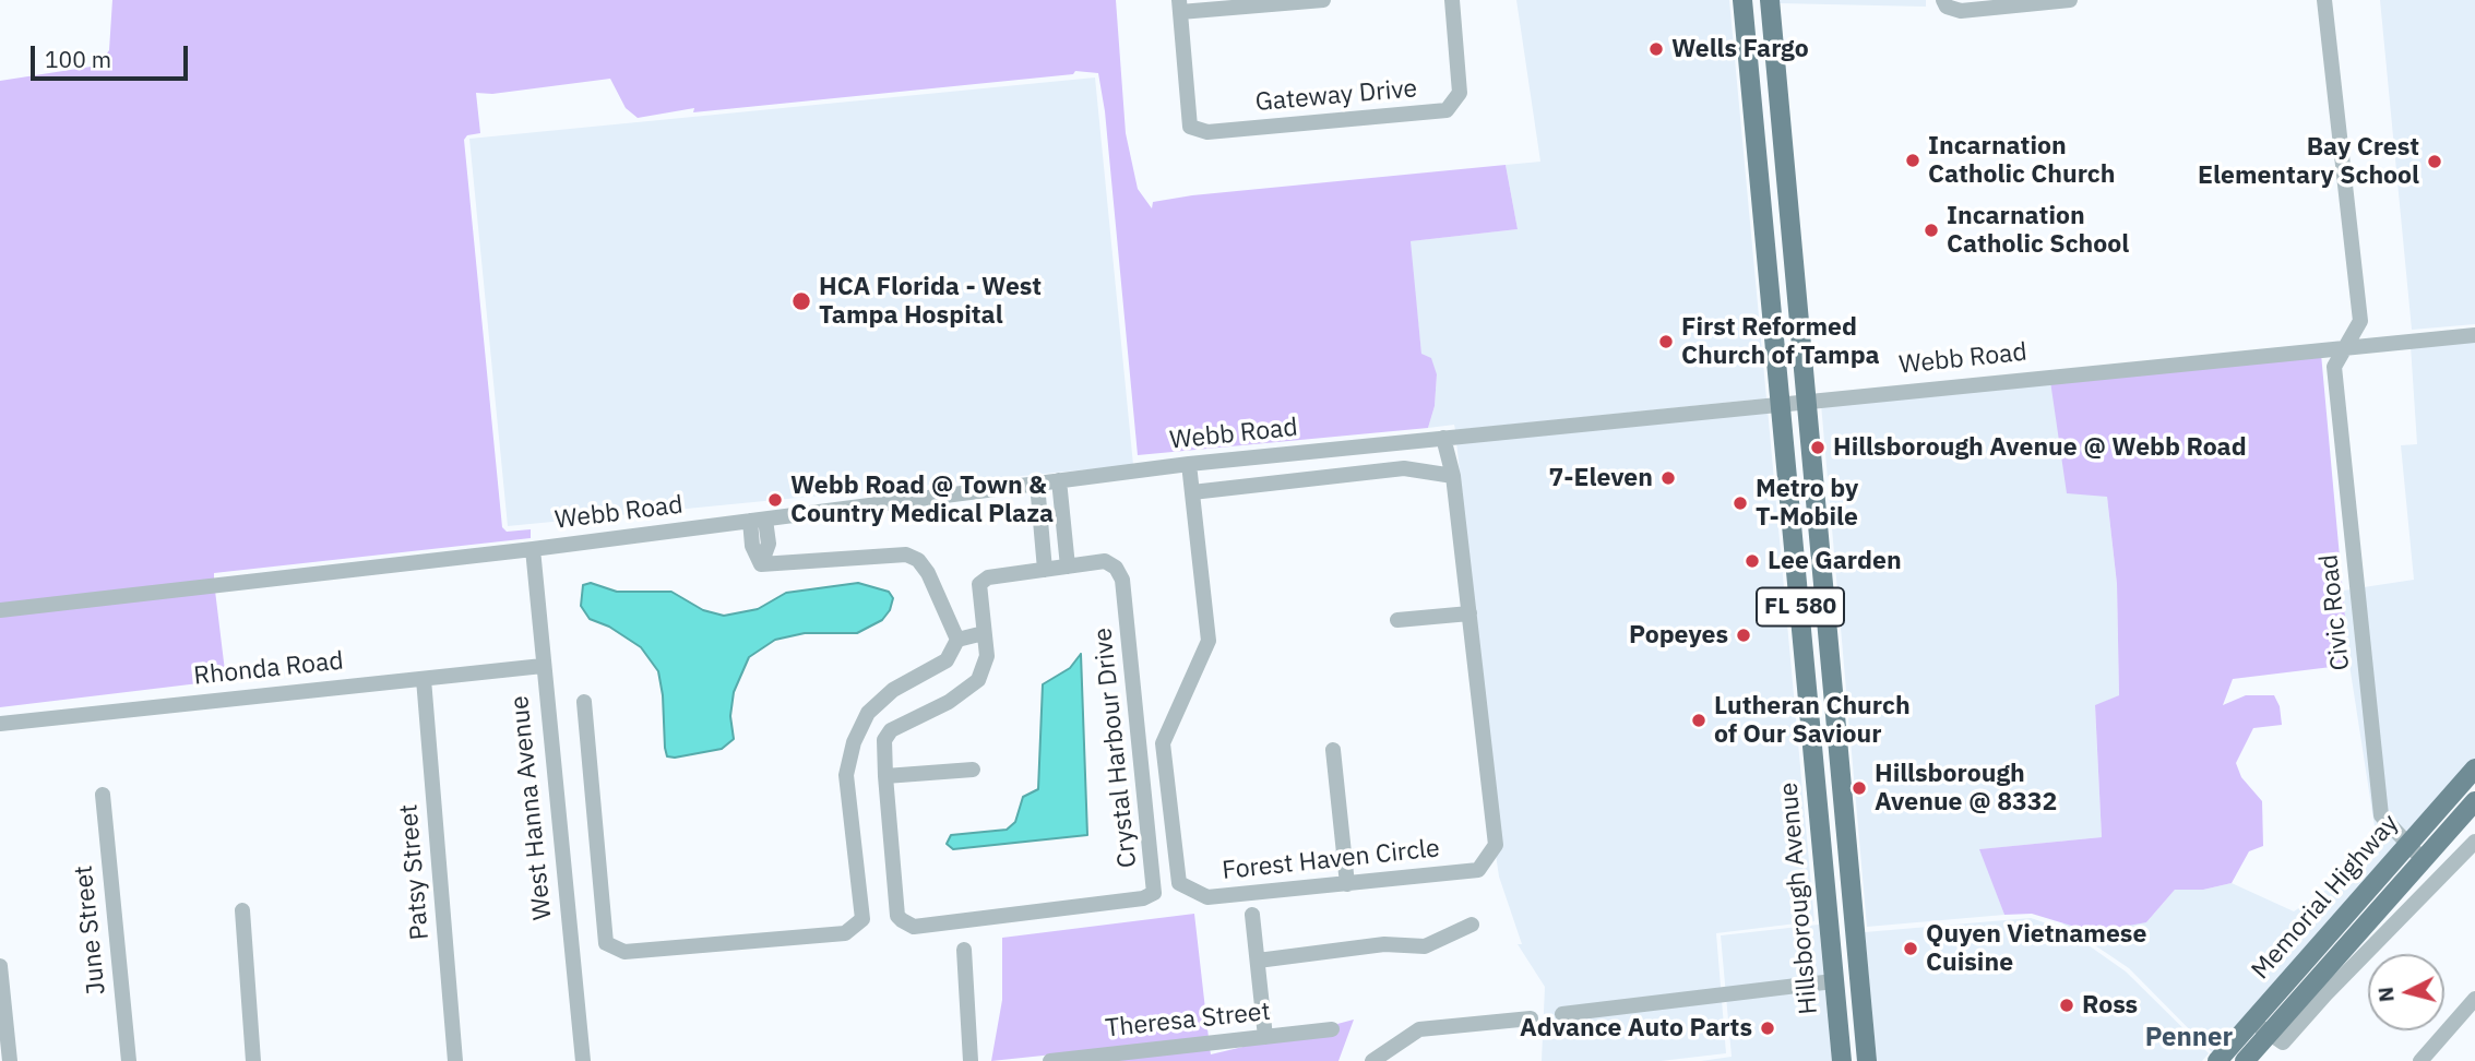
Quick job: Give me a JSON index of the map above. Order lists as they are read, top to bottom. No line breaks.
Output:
{"streets":{"main road":["FL 580","Memorial Highway","Hillsborough Avenue"],"street":["Gateway Drive","Webb Road","Civic Road","Rhonda Road","Crystal Harbour Drive","West Hanna Avenue","Forest Haven Circle","Patsy Street","June Street","Theresa Street"]},"crossings":[["Webb Road","FL 580"],["Webb Road","Civic Road"],["Webb Road","West Hanna Avenue"],["Webb Road","Forest Haven Circle"],["Webb Road","Hillsborough Avenue"],["Civic Road","Memorial Highway"],["Rhonda Road","West Hanna Avenue"],["Rhonda Road","Patsy Street"]],"districts":["Penner"],"places":["Wells Fargo","Incarnation Catholic Church","Bay Crest Elementary School","Incarnation Catholic School","HCA Florida - West Tampa Hospital","First Reformed Church of Tampa","Hillsborough Avenue @ Webb Road","7-Eleven","Webb Road @ Town & Country Medical Plaza","Metro by T-Mobile","Lee Garden","Popeyes","Lutheran Church of Our Saviour","Hillsborough Avenue @ 8332","Quyen Vietnamese Cuisine","Ross","Advance Auto Parts"],"scale_bar":"100 m","north":"left"}
